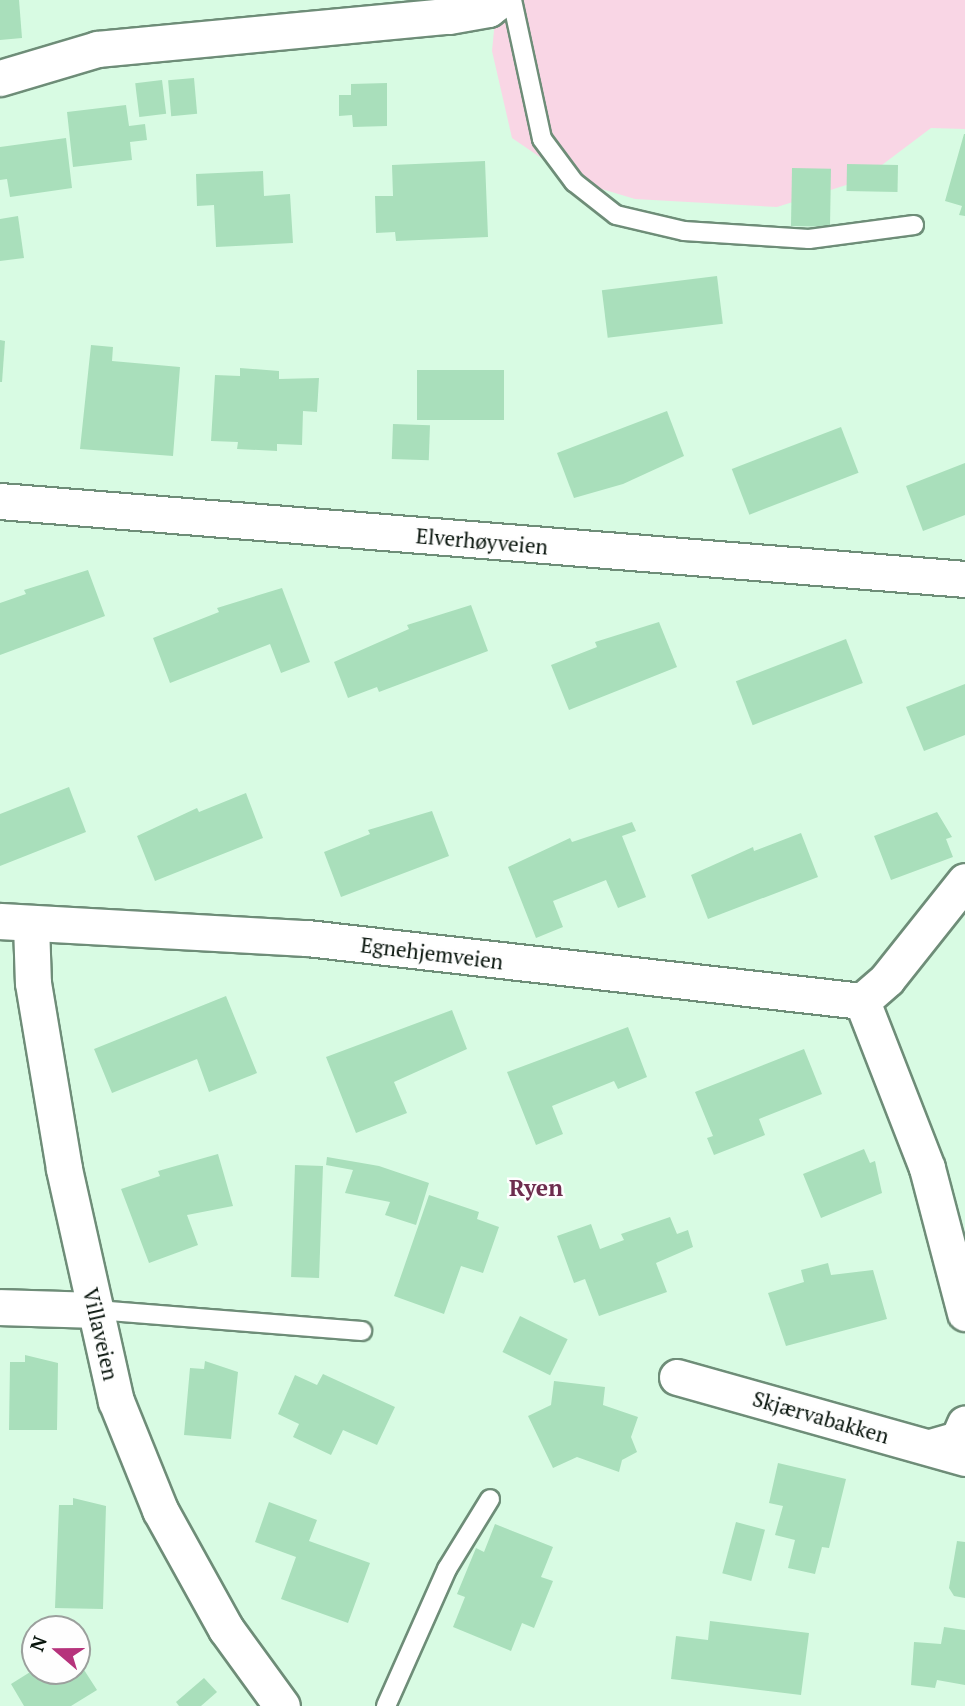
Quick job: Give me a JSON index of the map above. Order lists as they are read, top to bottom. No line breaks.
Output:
{"streets":{"street":["Elverhøyveien","Egnehjemveien","Villaveien","Skjærvabakken"]},"crossings":[["Egnehjemveien","Villaveien"]],"districts":["Ryen"],"north":"left"}
